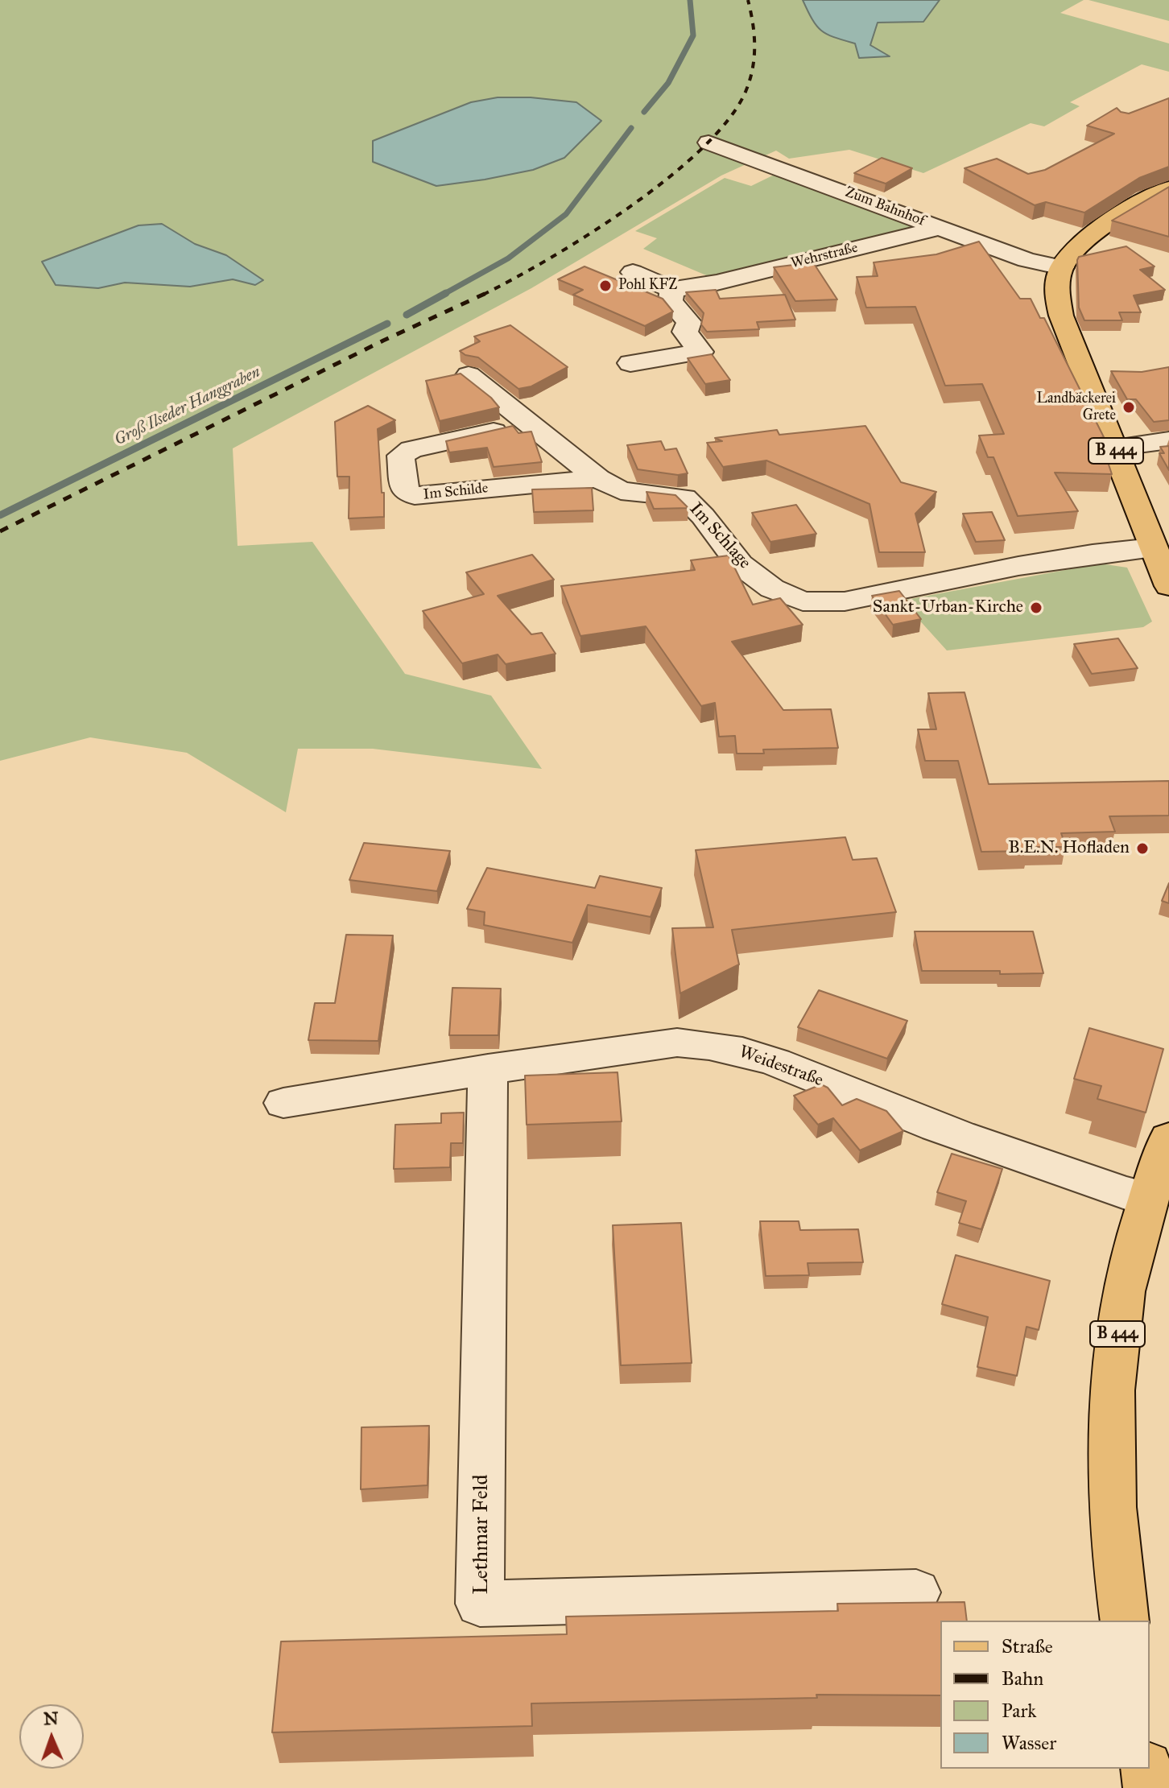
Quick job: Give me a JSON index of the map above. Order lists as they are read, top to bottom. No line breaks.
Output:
{"streets":{"main road":["B 444"],"street":["Zum Bahnhof","Wehrstraße","Im Schilde","Im Schlage","Weidestraße","Lethmar Feld"]},"crossings":[["Zum Bahnhof","Wehrstraße"],["Zum Bahnhof","B 444"],["B 444","Im Schlage"],["B 444","Weidestraße"],["Im Schilde","Im Schlage"],["Weidestraße","Lethmar Feld"]],"water":["Groß Ilseder Hanggraben"],"places":["Pohl KFZ","Landbäckerei Grete","Sankt-Urban-Kirche","B.E.N. Hofladen"],"legend":["Straße","Bahn","Park","Wasser"],"north":"top"}
